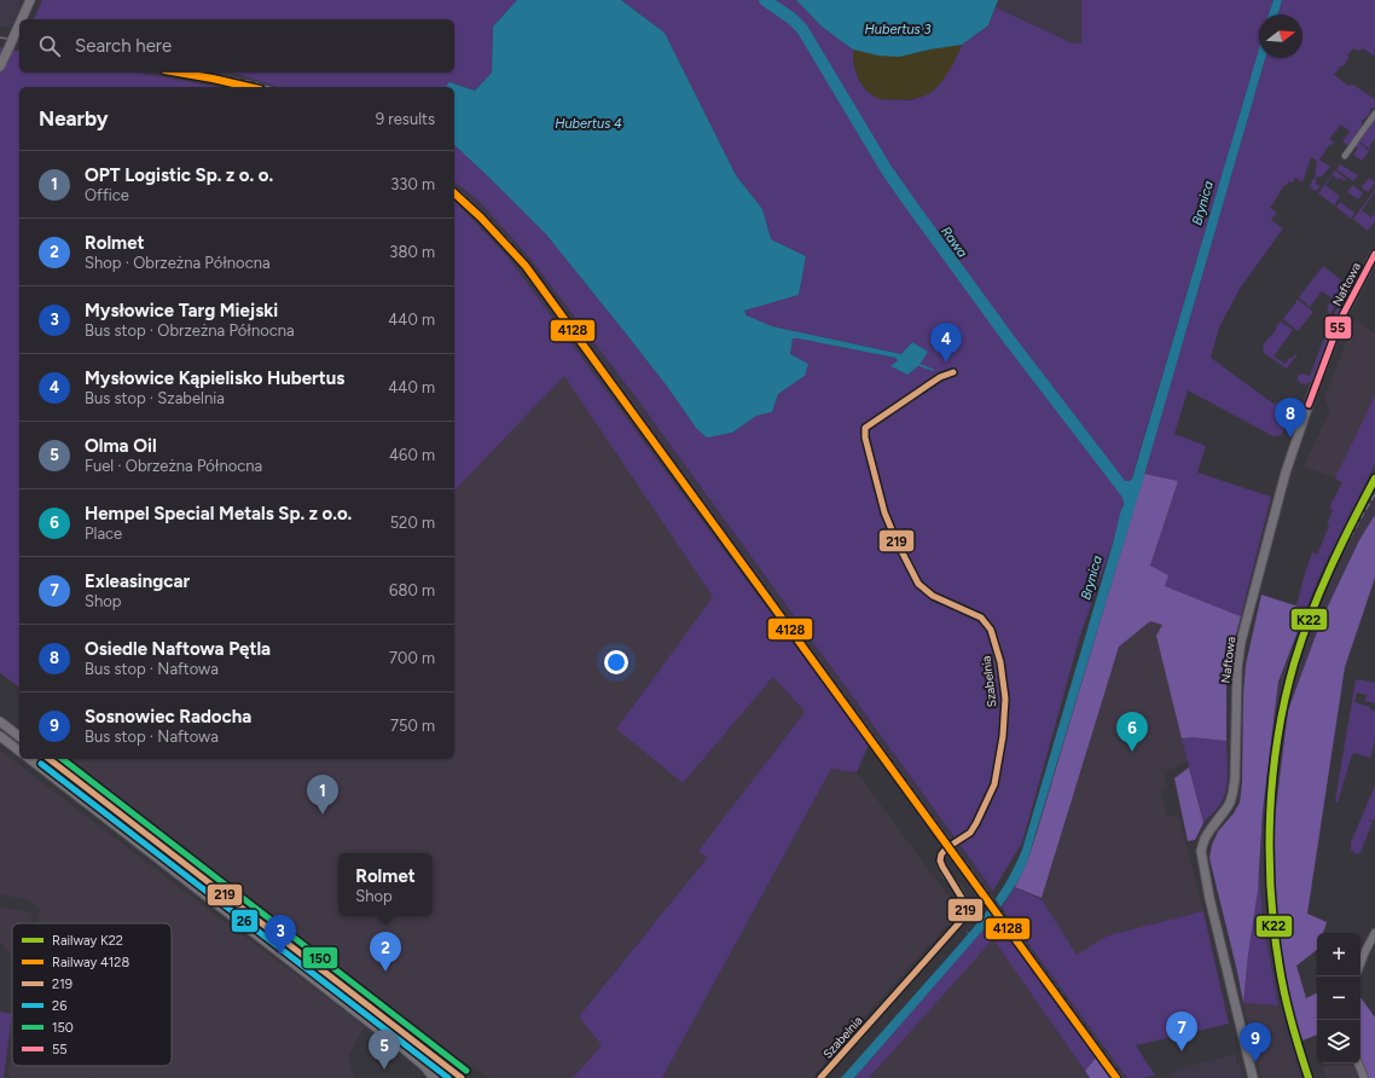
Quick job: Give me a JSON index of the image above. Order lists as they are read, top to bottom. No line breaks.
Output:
{"streets":{"street":["Naftowa","Szabelnia"]},"water":["Hubertus 3","Hubertus 4","Brynica","Rawa"],"lines":["rail line 4128","transit line 55","transit line 219","rail line K22","transit line 150","transit line 26"],"legend":["Railway K22","Railway 4128","219","26","150","55"],"north":"right","page":{"search":"Search here","heading":["Nearby","9 results"],"list":[{"mark":"1","name":"OPT Logistic Sp. z o. o.","note":"Office","value":"330 m"},{"mark":"2","name":"Rolmet","note":"Shop · Obrzeżna Północna","value":"380 m"},{"mark":"3","name":"Mysłowice Targ Miejski","note":"Bus stop · Obrzeżna Północna","value":"440 m"},{"mark":"4","name":"Mysłowice Kąpielisko Hubertus","note":"Bus stop · Szabelnia","value":"440 m"},{"mark":"5","name":"Olma Oil","note":"Fuel · Obrzeżna Północna","value":"460 m"},{"mark":"6","name":"Hempel Special Metals Sp. z o.o.","note":"Place","value":"520 m"},{"mark":"7","name":"Exleasingcar","note":"Shop","value":"680 m"},{"mark":"8","name":"Osiedle Naftowa Pętla","note":"Bus stop · Naftowa","value":"700 m"},{"mark":"9","name":"Sosnowiec Radocha","note":"Bus stop · Naftowa","value":"750 m"}],"pins":["4","8","6","1","3","2","7","9","5"],"popup":["Rolmet","Shop"],"map_buttons":["+","−"]}}
